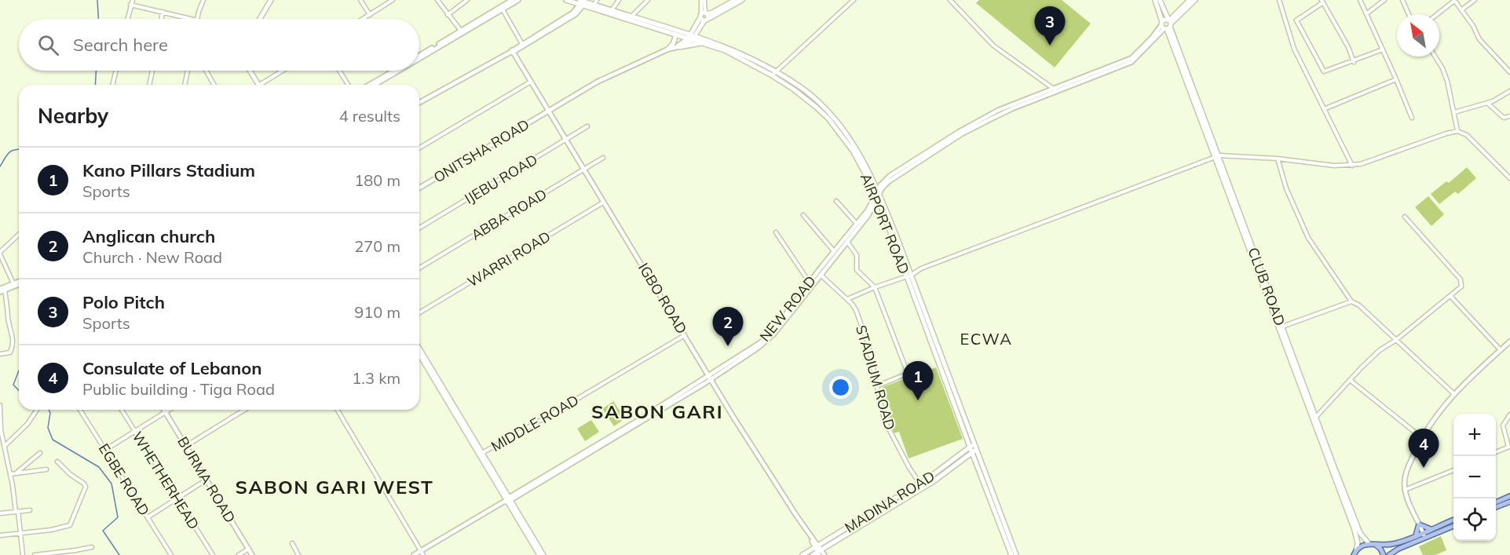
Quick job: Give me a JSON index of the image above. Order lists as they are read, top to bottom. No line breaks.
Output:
{"streets":{"main road":["AIRPORT ROAD","CLUB ROAD","MADINA ROAD"],"street":["ONITSHA ROAD","IJEBU ROAD","ABBA ROAD","WARRI ROAD","IGBO ROAD","NEW ROAD","STADIUM ROAD","MIDDLE ROAD","EGBE ROAD","BURMA ROAD","WHETHERHEAD"]},"crossings":[["ONITSHA ROAD","AIRPORT ROAD"],["ONITSHA ROAD","IGBO ROAD"],["IJEBU ROAD","IGBO ROAD"],["ABBA ROAD","IGBO ROAD"],["AIRPORT ROAD","NEW ROAD"],["AIRPORT ROAD","MADINA ROAD"],["WARRI ROAD","IGBO ROAD"],["IGBO ROAD","NEW ROAD"],["IGBO ROAD","MIDDLE ROAD"],["IGBO ROAD","MADINA ROAD"],["NEW ROAD","STADIUM ROAD"],["STADIUM ROAD","MADINA ROAD"]],"districts":["ECWA","SABON GARI","SABON GARI WEST"],"north":"top left","page":{"pins":["3","2","1","4"],"search":"Search here","heading":["Nearby","4 results"],"list":[{"mark":"1","name":"Kano Pillars Stadium","note":"Sports","value":"180 m"},{"mark":"2","name":"Anglican church","note":"Church · New Road","value":"270 m"},{"mark":"3","name":"Polo Pitch","note":"Sports","value":"910 m"},{"mark":"4","name":"Consulate of Lebanon","note":"Public building · Tiga Road","value":"1.3 km"}],"map_buttons":["+","−"]}}
